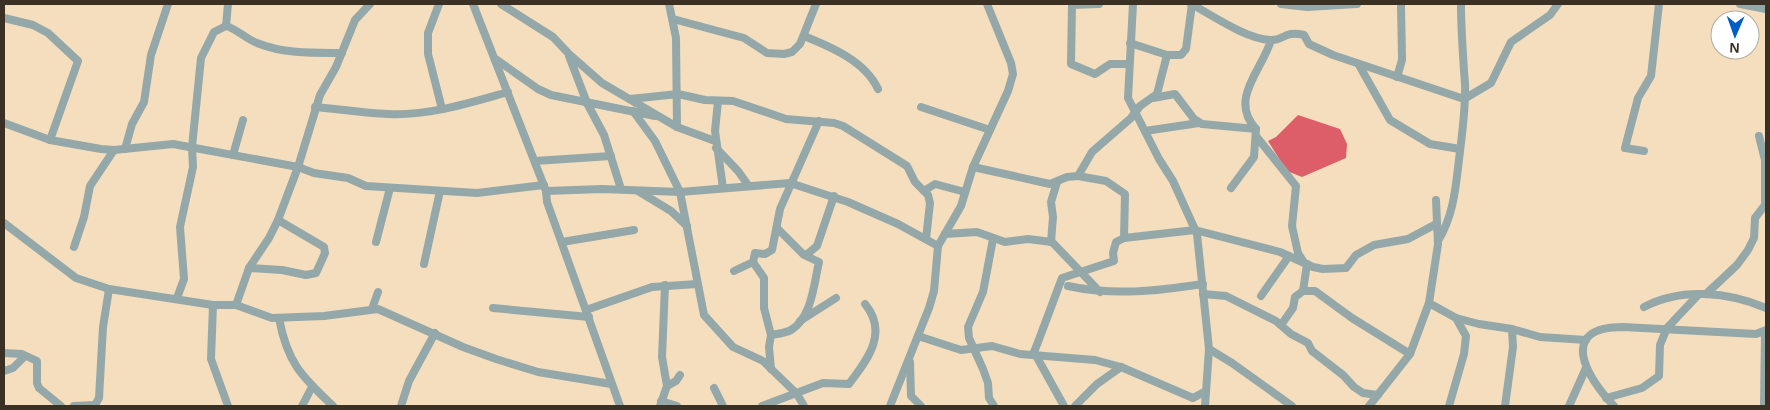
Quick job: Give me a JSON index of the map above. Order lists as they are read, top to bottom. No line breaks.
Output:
{"north":"bottom"}
